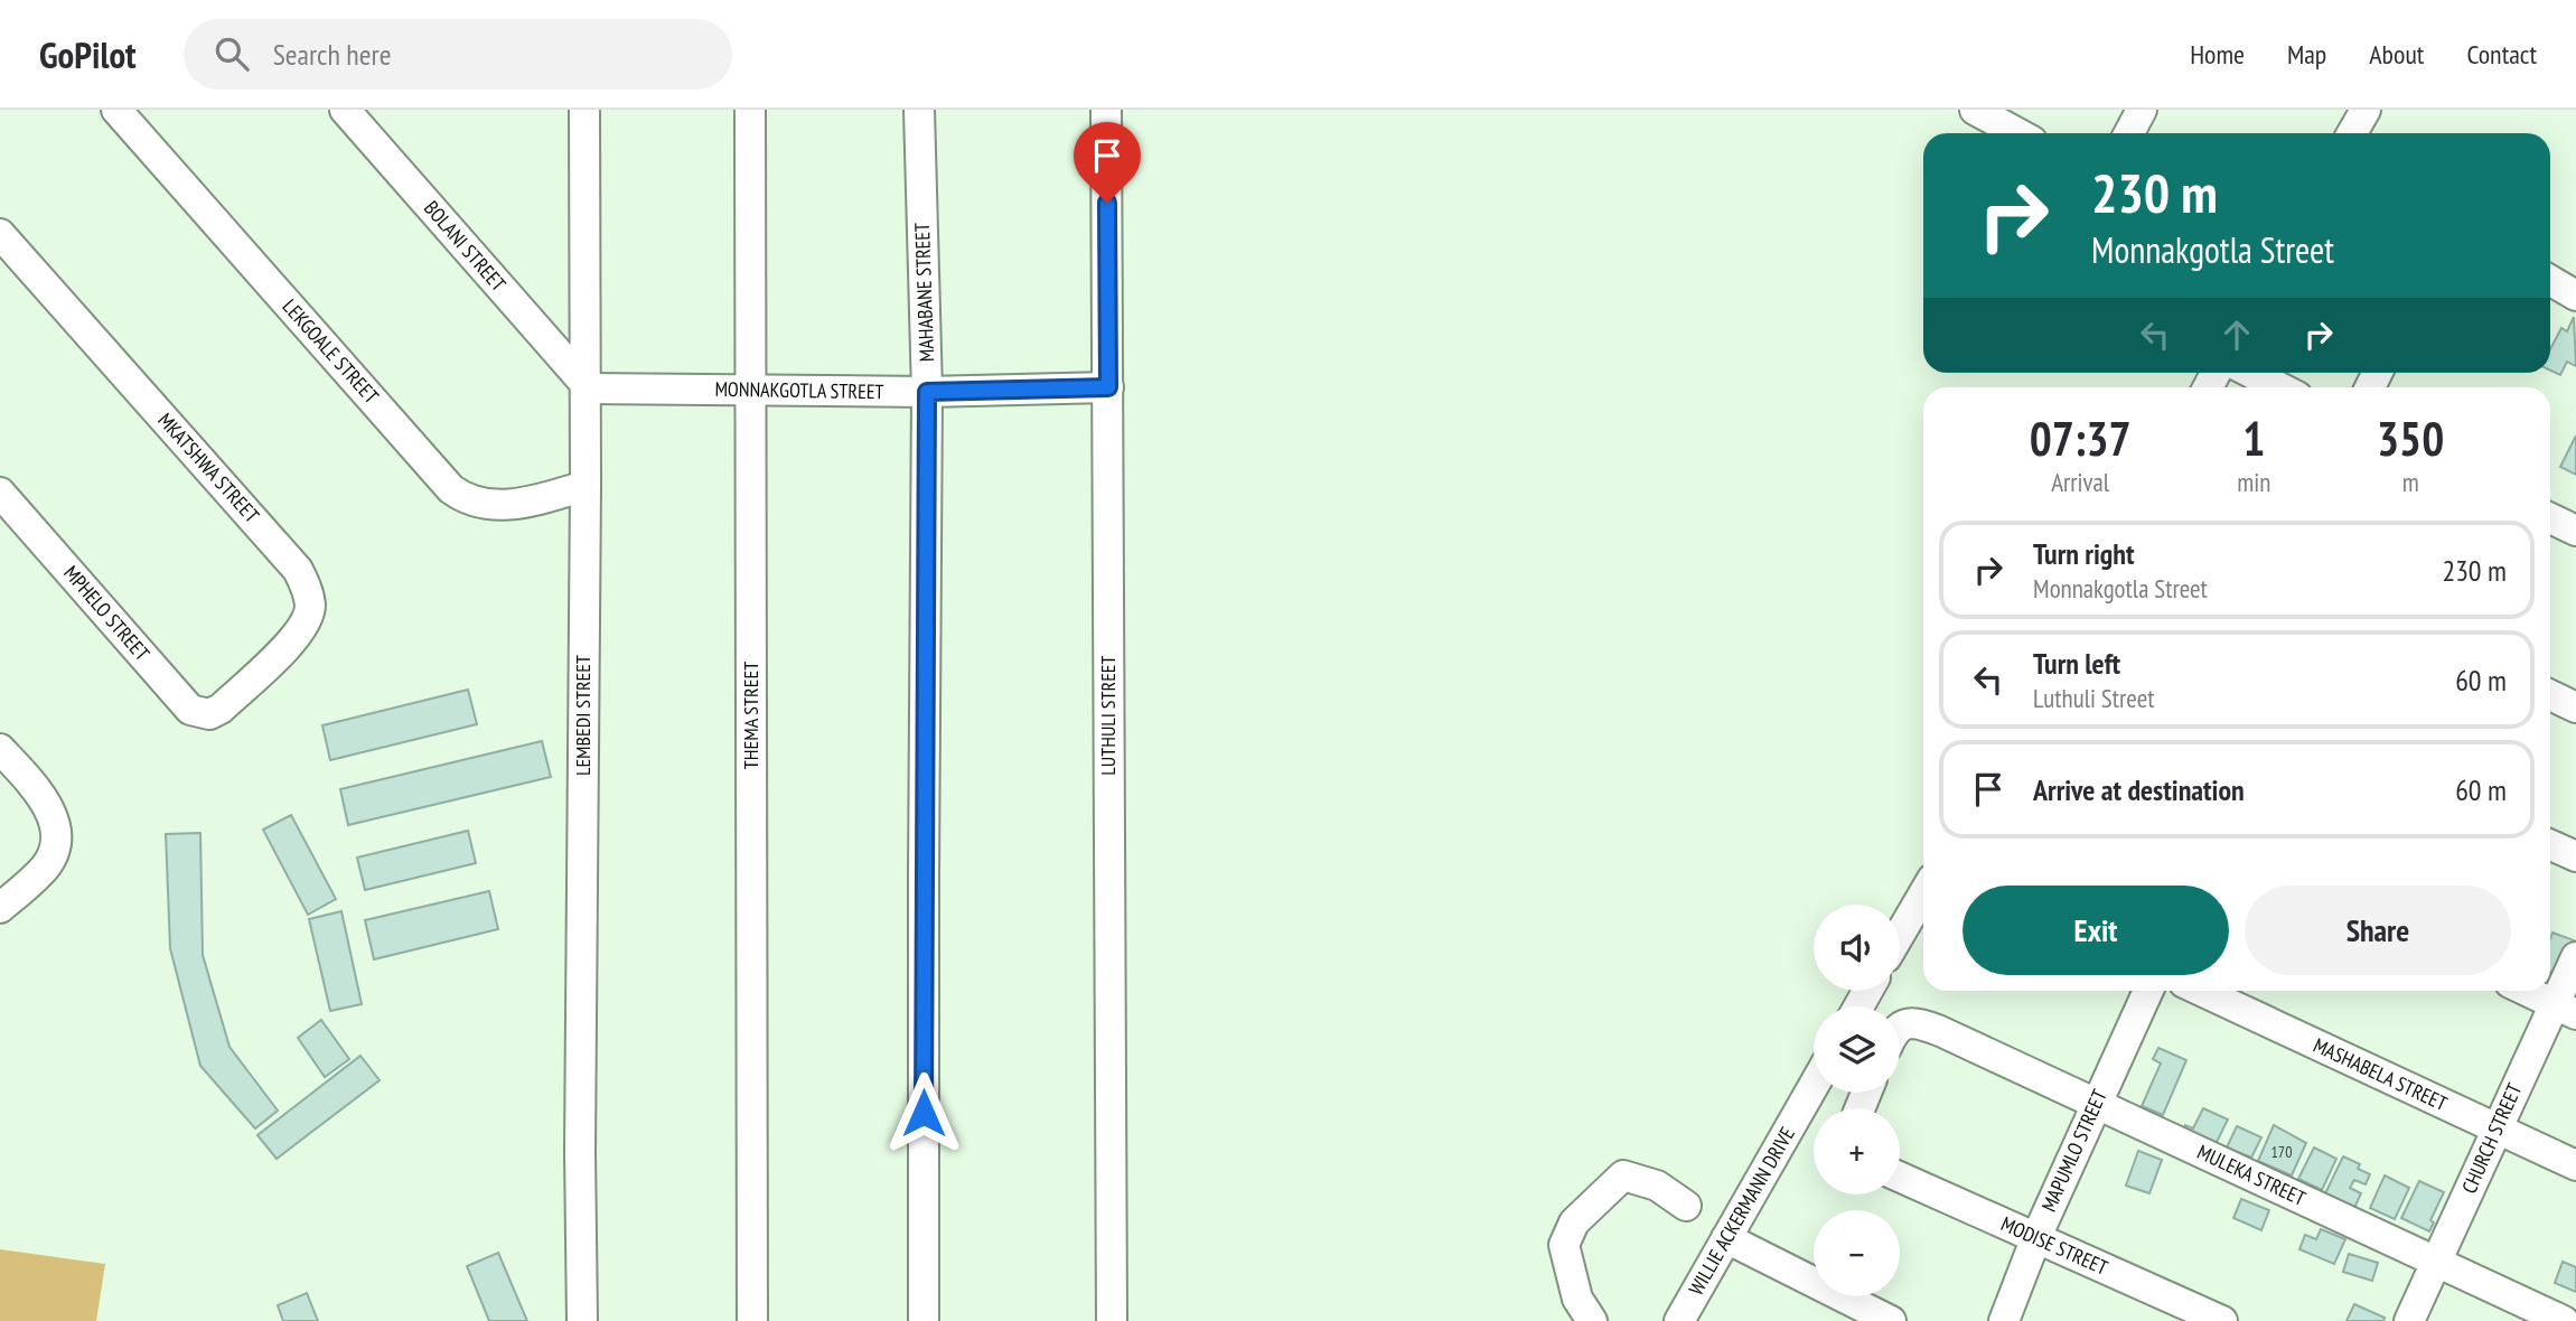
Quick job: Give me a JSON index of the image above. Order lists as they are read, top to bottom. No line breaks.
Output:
{"streets":{"street":["BOLANI STREET","MAHABANE STREET","LEKGOALE STREET","MONNAKGOTLA STREET","MKATSHWA STREET","MPHELO STREET","LEMBEDI STREET","THEMA STREET","LUTHULI STREET","MASHABELA STREET","CHURCH STREET","MAPUMLO STREET","MULEKA STREET","WILLIE ACKERMANN DRIVE","MODISE STREET"]},"crossings":[["BOLANI STREET","MONNAKGOTLA STREET"],["BOLANI STREET","LEMBEDI STREET"],["MAHABANE STREET","MONNAKGOTLA STREET"],["LEKGOALE STREET","LEMBEDI STREET"],["MONNAKGOTLA STREET","LEMBEDI STREET"],["MONNAKGOTLA STREET","THEMA STREET"],["MONNAKGOTLA STREET","LUTHULI STREET"],["MKATSHWA STREET","MPHELO STREET"],["MASHABELA STREET","CHURCH STREET"],["CHURCH STREET","MULEKA STREET"],["MAPUMLO STREET","MULEKA STREET"],["MAPUMLO STREET","MODISE STREET"]],"house_numbers":["170"],"page":{"header":"GoPilot","search":"Search here","nav":["Home","Map","About","Contact"],"turn":["230 m","Monnakgotla Street"],"eta":["07:37","Arrival","1","min","350","m"],"list":[{"name":"Turn right","note":"Monnakgotla Street","value":"230 m"},{"name":"Turn left","note":"Luthuli Street","value":"60 m"},{"name":"Arrive at destination","value":"60 m"}],"buttons":["Exit","Share"],"map_buttons":["+","−"]}}
